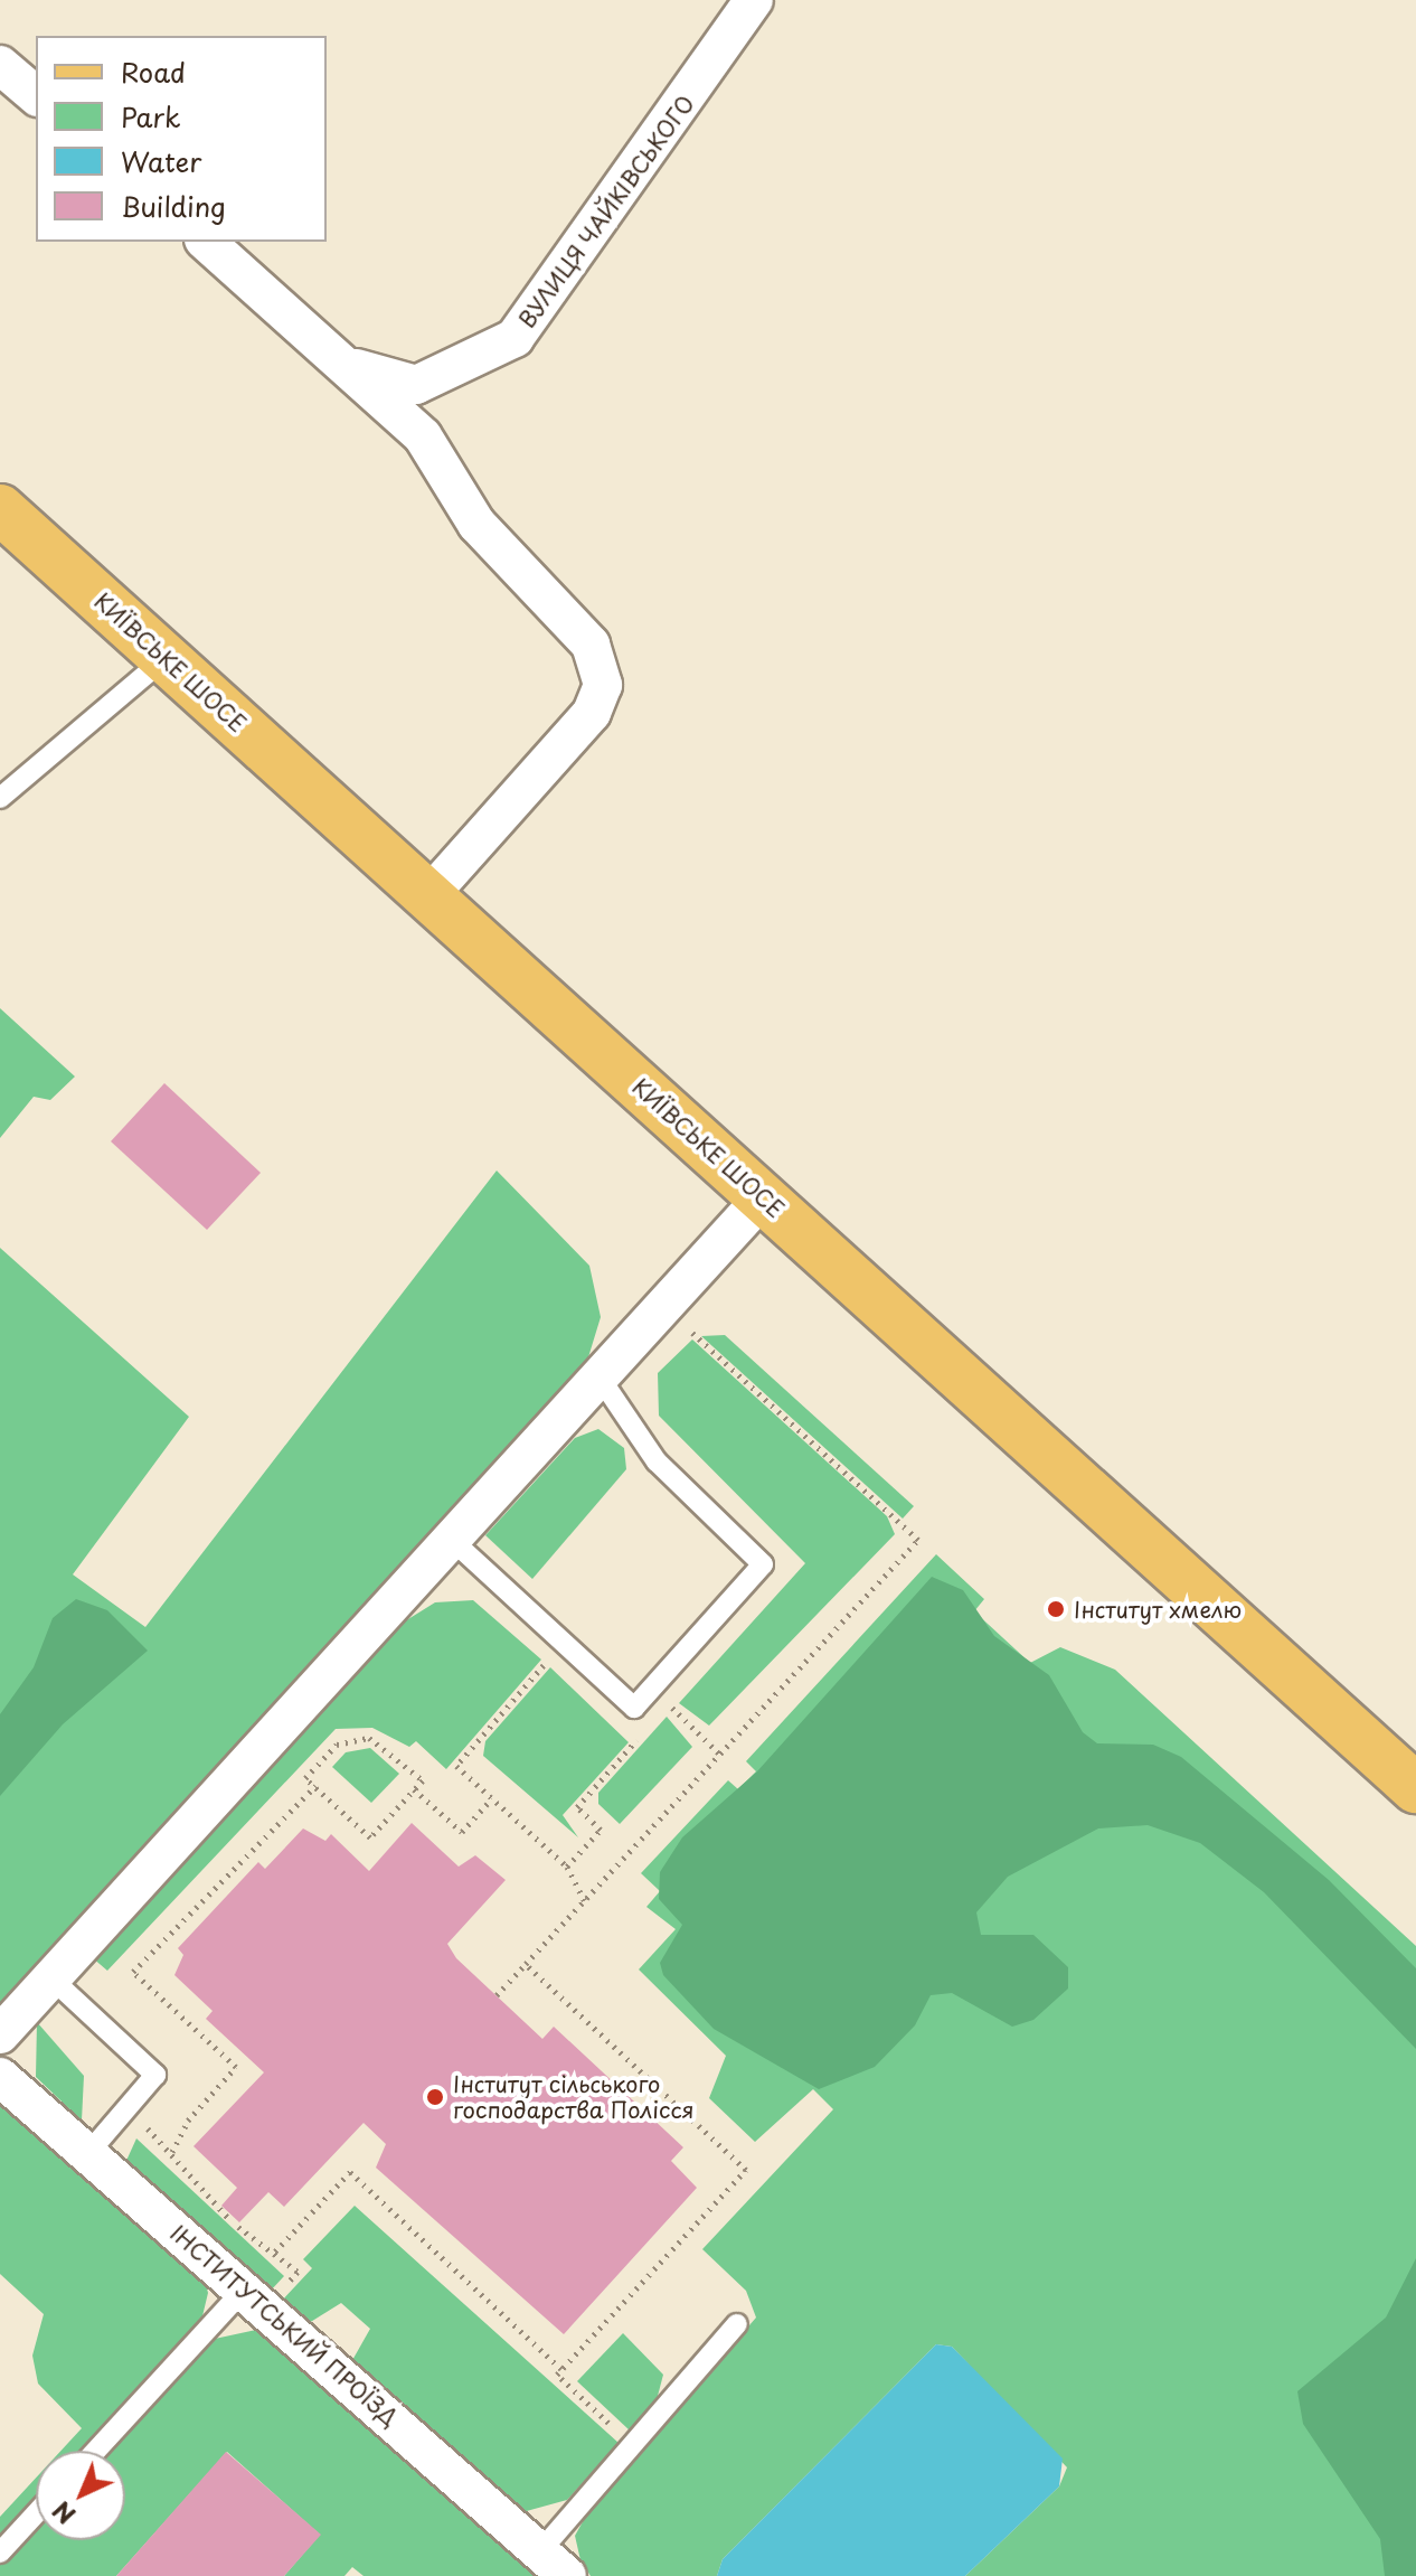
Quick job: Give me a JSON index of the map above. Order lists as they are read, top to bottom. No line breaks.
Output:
{"streets":{"main road":["КИЇВСЬКЕ ШОСЕ"],"street":["ВУЛИЦЯ ЧАЙКІВСЬКОГО","ІНСТИТУТСЬКИЙ ПРОЇЗД"]},"places":["Інститут хмелю","Інститут сільського господарства Полісся"],"legend":["Road","Park","Water","Building"],"north":"bottom left"}
